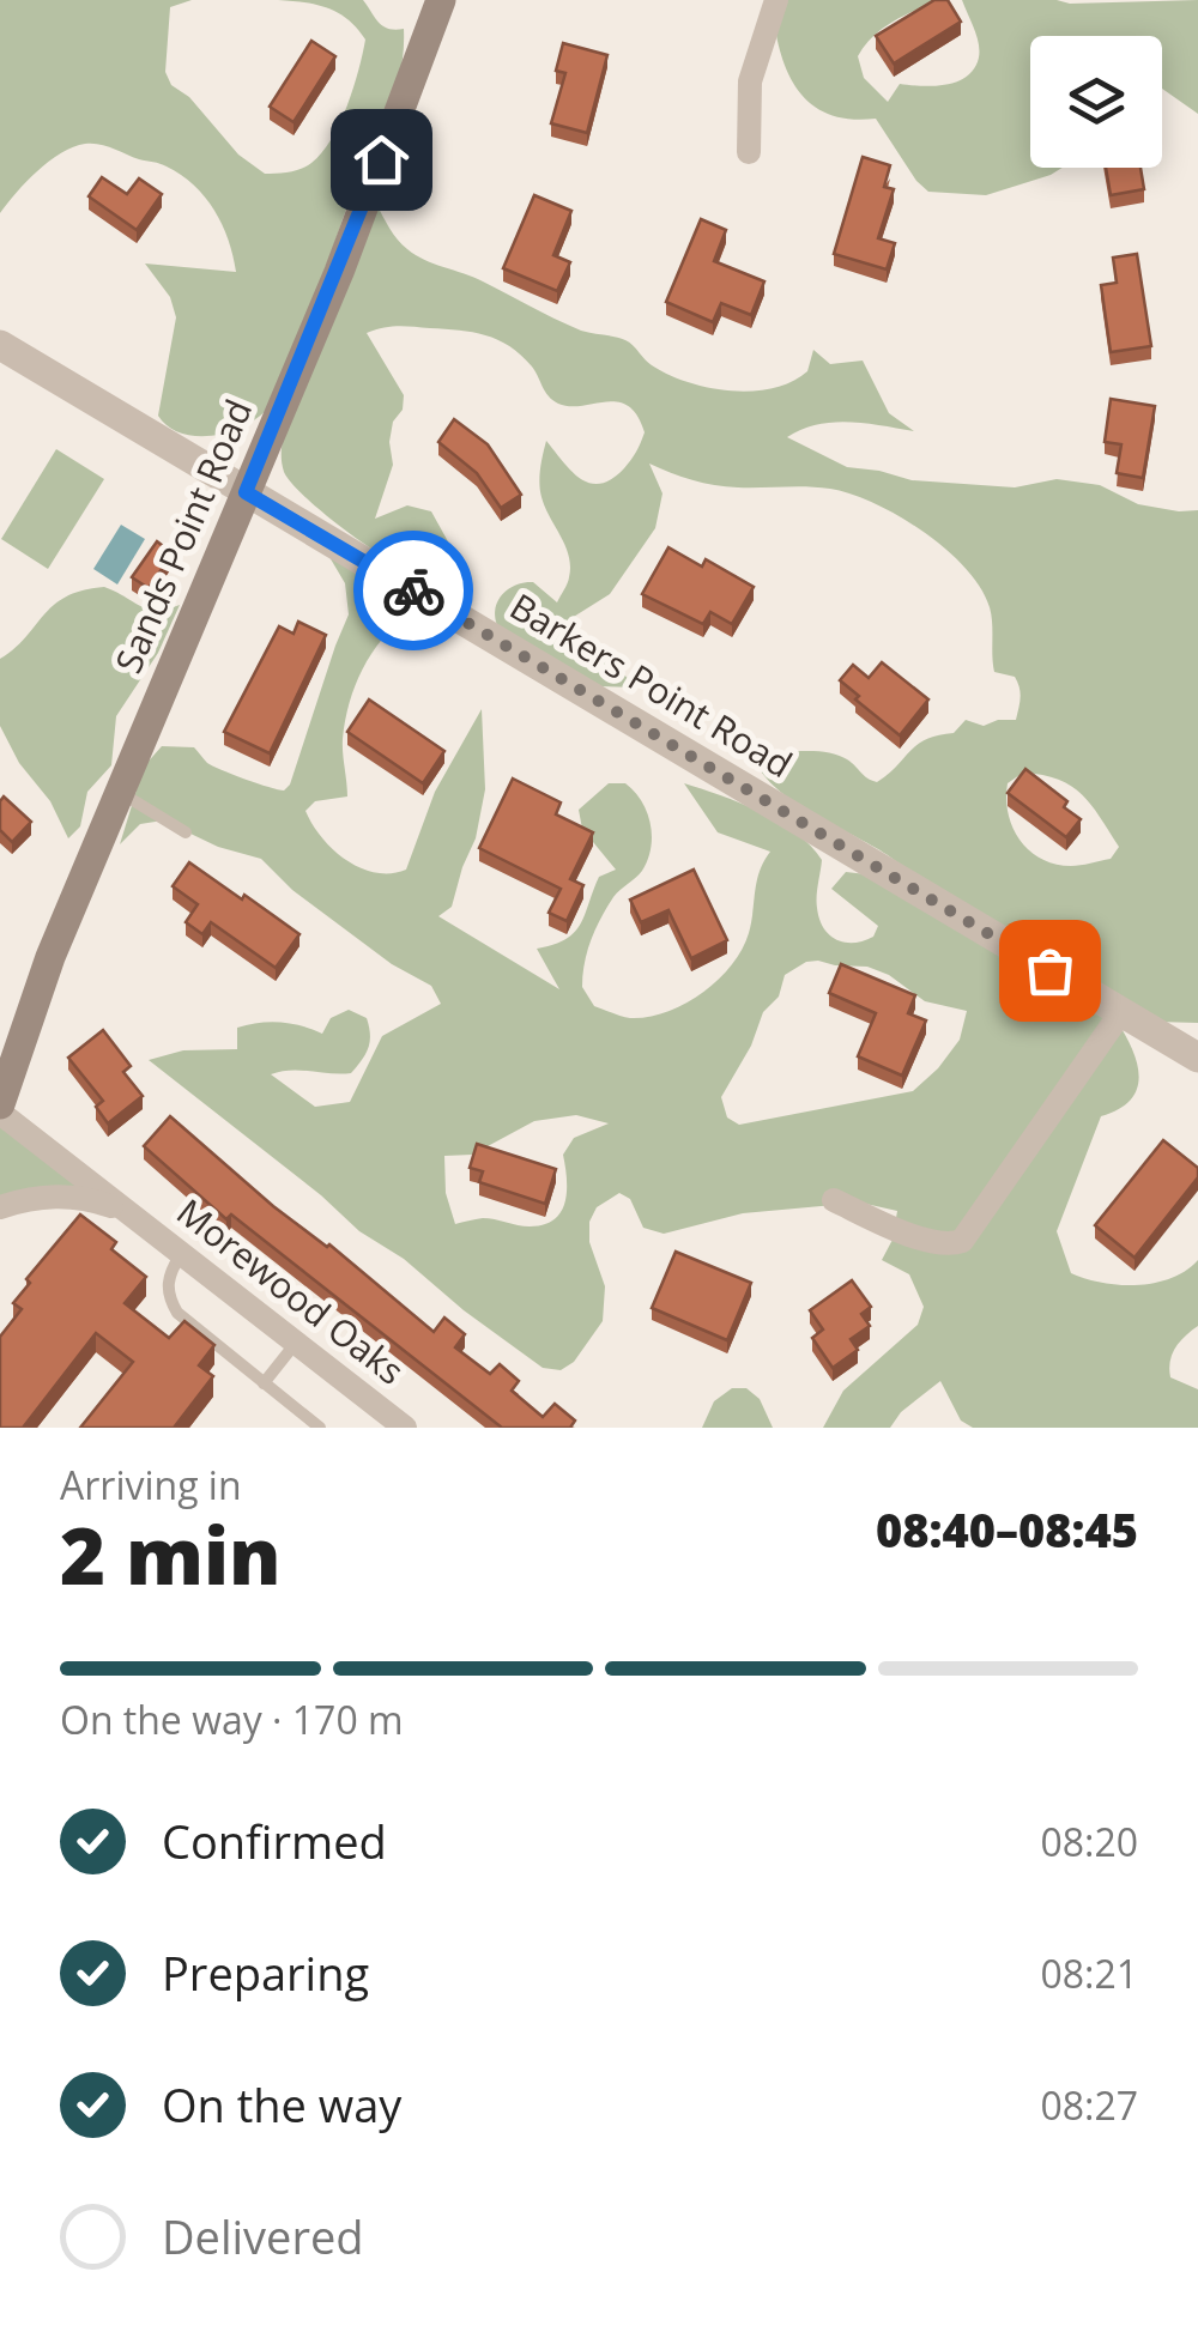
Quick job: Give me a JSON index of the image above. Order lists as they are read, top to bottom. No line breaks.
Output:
{"streets":{"main road":["Sands Point Road"],"street":["Barkers Point Road","Morewood Oaks"]},"crossings":[["Sands Point Road","Barkers Point Road"]],"page":{"heading":["2 min","Arriving in","08:40–08:45"],"bar":"On the way · 170 m","list":[["Confirmed","08:20"],["Preparing","08:21"],["On the way","08:27"],"Delivered"]}}
